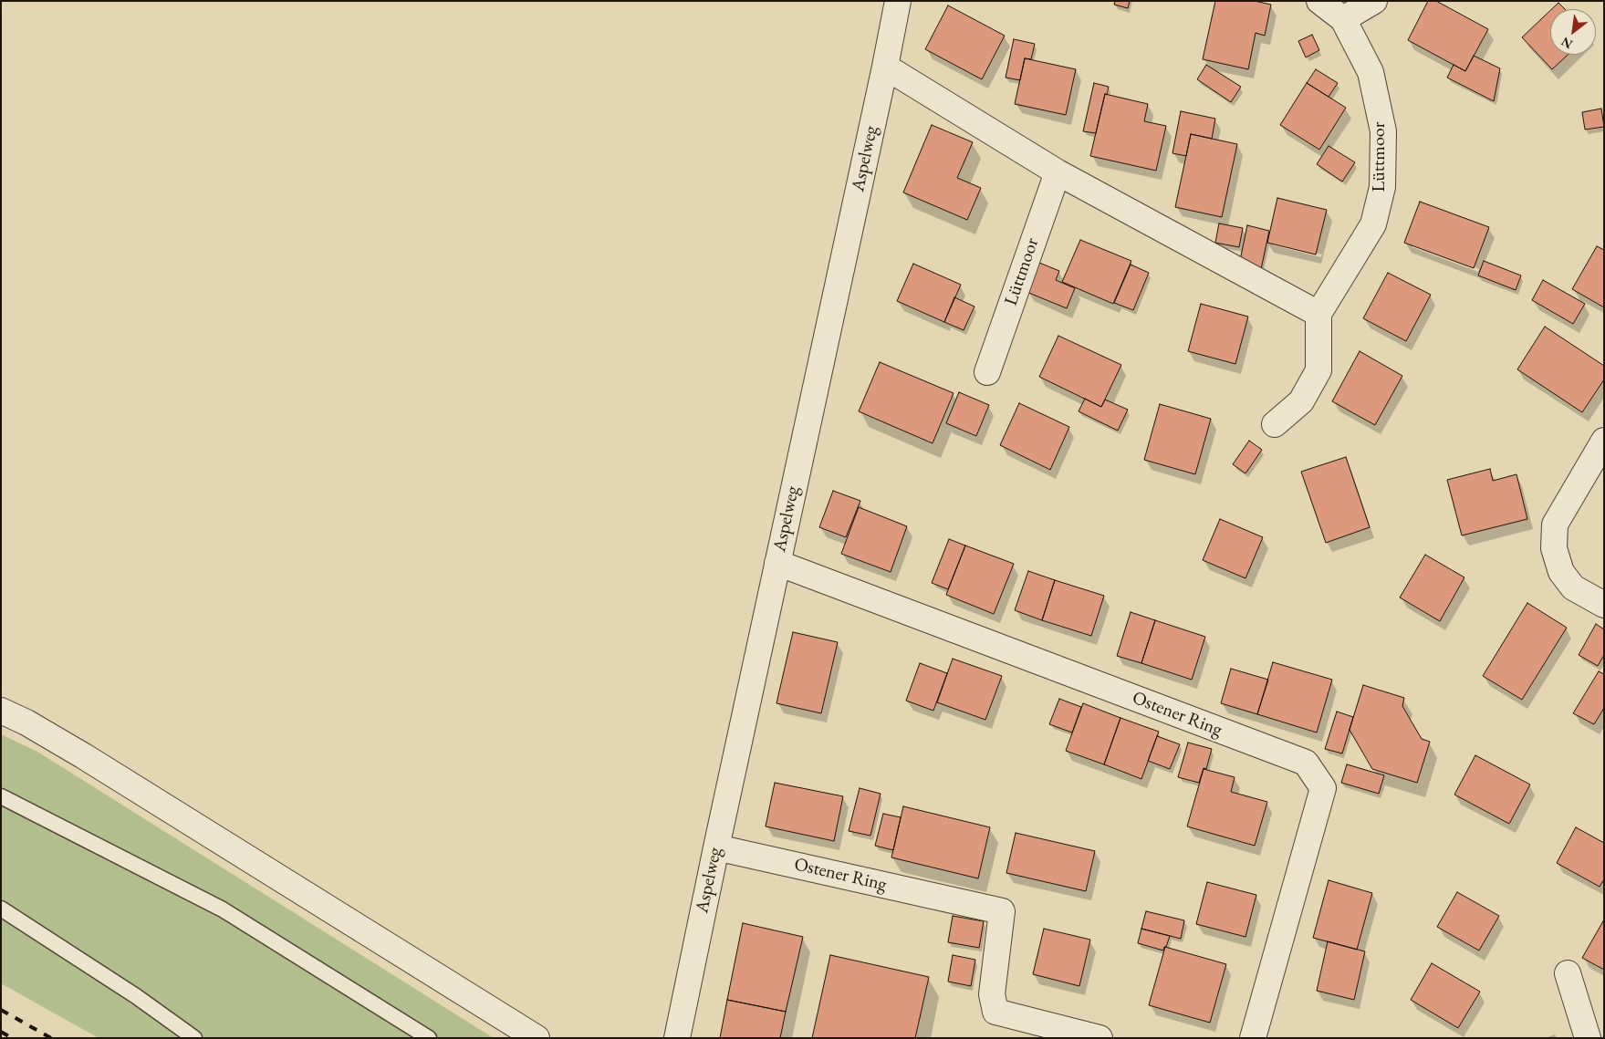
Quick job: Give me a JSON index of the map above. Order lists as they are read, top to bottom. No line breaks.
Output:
{"streets":{"street":["Lüttmoor","Aspelweg","Ostener Ring"]},"crossings":[["Aspelweg","Ostener Ring"]],"north":"bottom left"}
